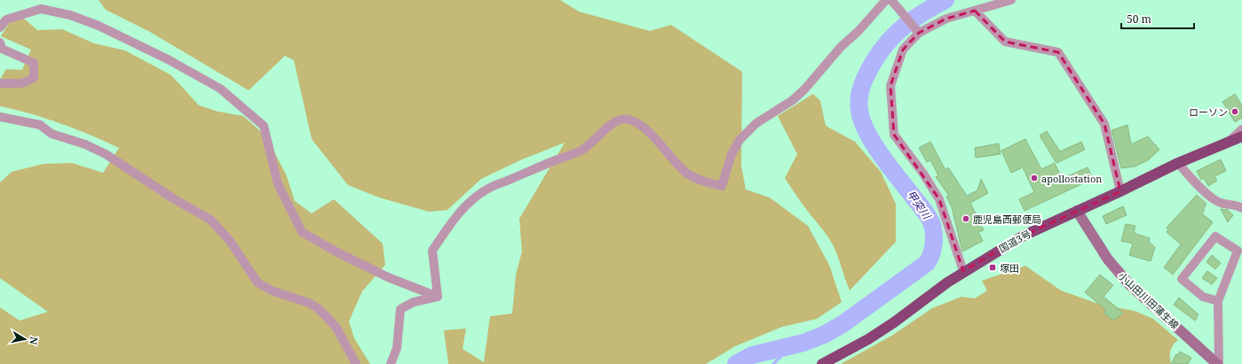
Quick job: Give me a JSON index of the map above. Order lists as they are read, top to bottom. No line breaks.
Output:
{"streets":{"highway":["国道3号"],"main road":["小山田川田蒲生線"]},"crossings":[["国道3号","小山田川田蒲生線"]],"water":["甲突川"],"places":{"other":["ローソン","apollostation","鹿児島西郵便局"],"transit":["塚田"]},"scale_bar":"50 m","north":"right"}
